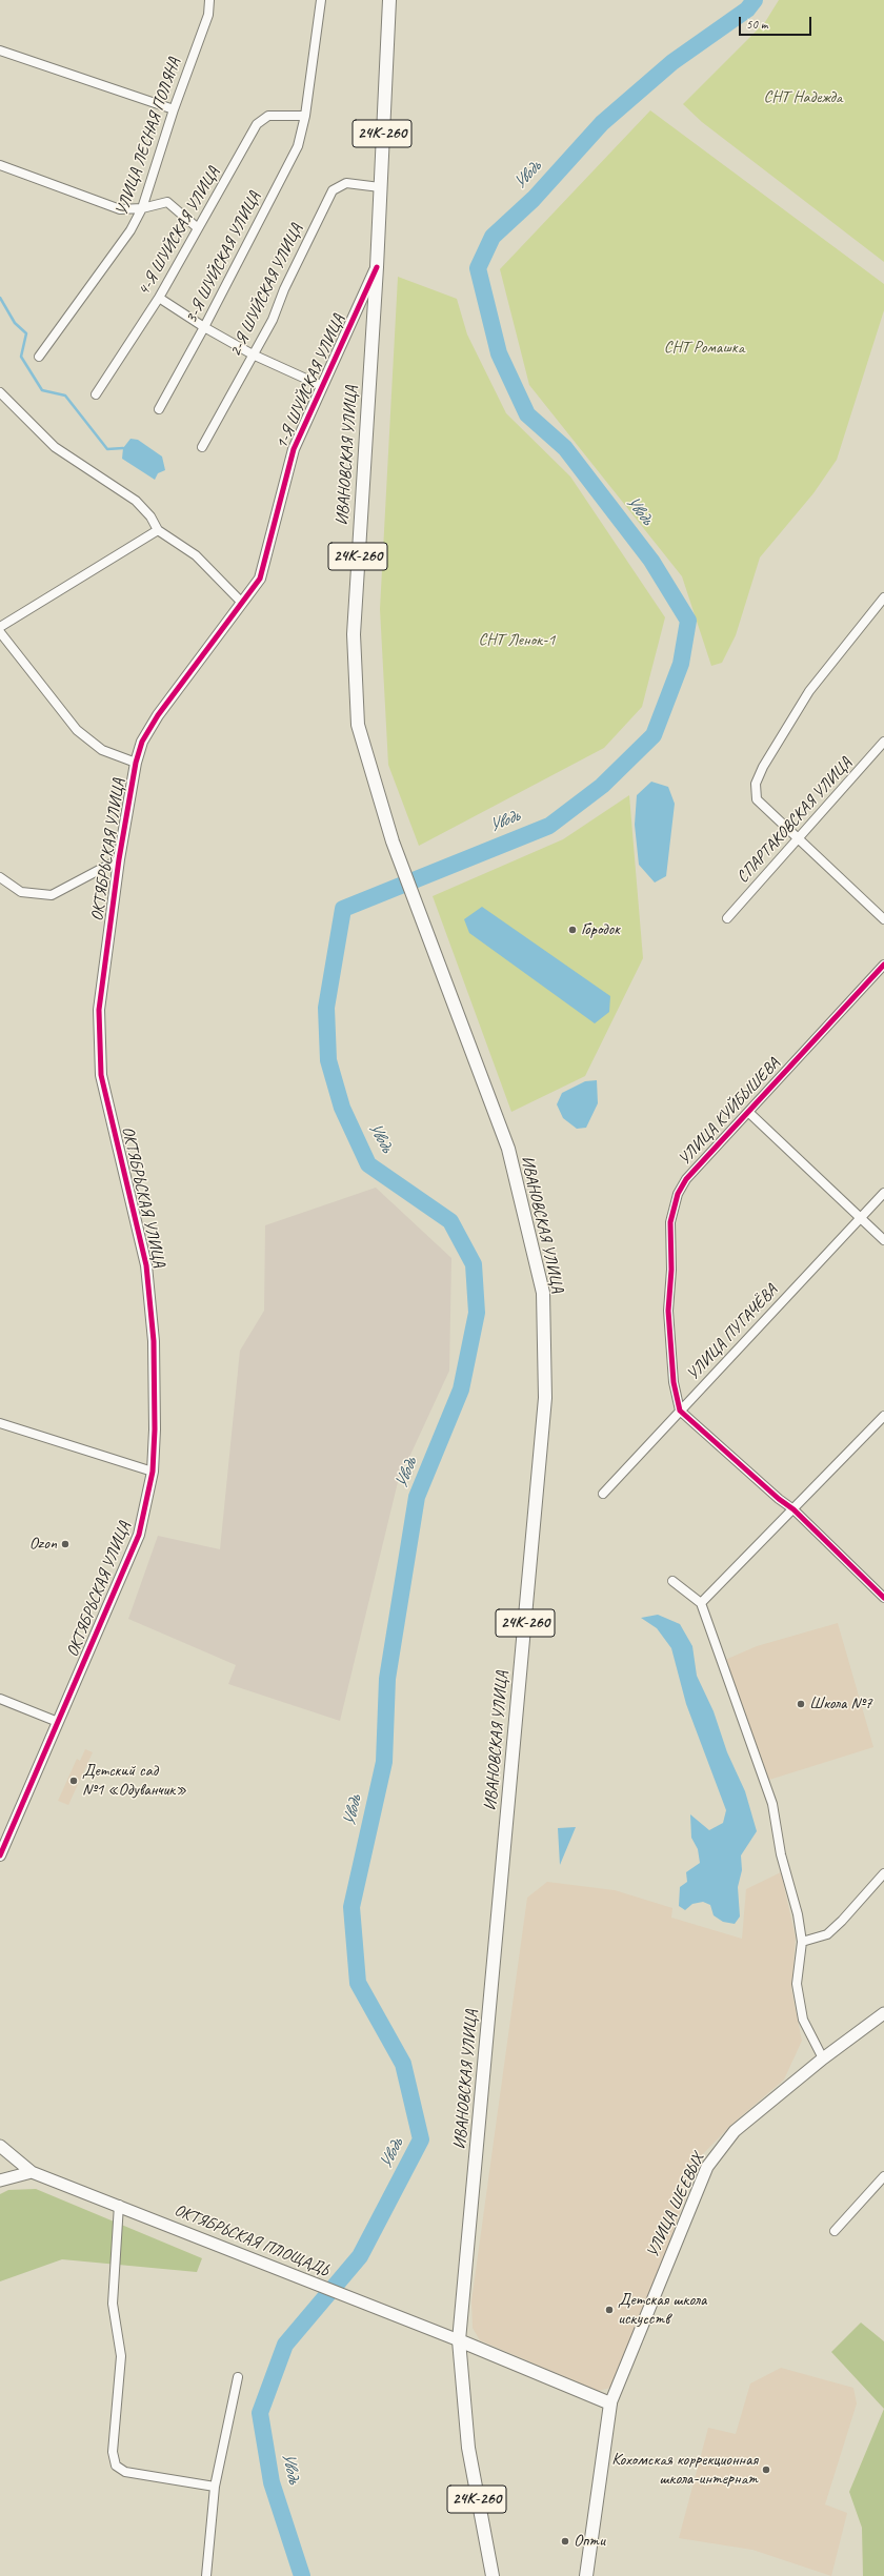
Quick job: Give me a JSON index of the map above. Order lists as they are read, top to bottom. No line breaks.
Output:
{"streets":{"main road":["24К-260","ИВАНОВСКАЯ УЛИЦА","УЛИЦА ШЕЕВЫХ","ОКТЯБРЬСКАЯ ПЛОЩАДЬ"],"street":["УЛИЦА ЛЕСНАЯ ПОЛЯНА","4-Я ШУЙСКАЯ УЛИЦА","3-Я ШУЙСКАЯ УЛИЦА","2-Я ШУЙСКАЯ УЛИЦА","1-Я ШУЙСКАЯ УЛИЦА","СПАРТАКОВСКАЯ УЛИЦА","ОКТЯБРЬСКАЯ УЛИЦА","УЛИЦА КУЙБЫШЕВА","УЛИЦА ПУГАЧЁВА"]},"crossings":[["24К-260","2-Я ШУЙСКАЯ УЛИЦА"],["24К-260","1-Я ШУЙСКАЯ УЛИЦА"],["24К-260","ИВАНОВСКАЯ УЛИЦА"],["4-Я ШУЙСКАЯ УЛИЦА","3-Я ШУЙСКАЯ УЛИЦА"],["1-Я ШУЙСКАЯ УЛИЦА","ИВАНОВСКАЯ УЛИЦА"],["1-Я ШУЙСКАЯ УЛИЦА","ОКТЯБРЬСКАЯ УЛИЦА"],["ИВАНОВСКАЯ УЛИЦА","ОКТЯБРЬСКАЯ ПЛОЩАДЬ"],["УЛИЦА КУЙБЫШЕВА","УЛИЦА ПУГАЧЁВА"]],"water":["Уводь"],"parks":["СНТ Надежда","СНТ Ромашка","СНТ Ленок-1"],"places":["Городок","Ozon","Школа №7","Детский сад №1 «Одуванчик»","Детская школа искусств","Кохомская коррекционная школа-интернат","Опти"],"scale_bar":"50 m"}
